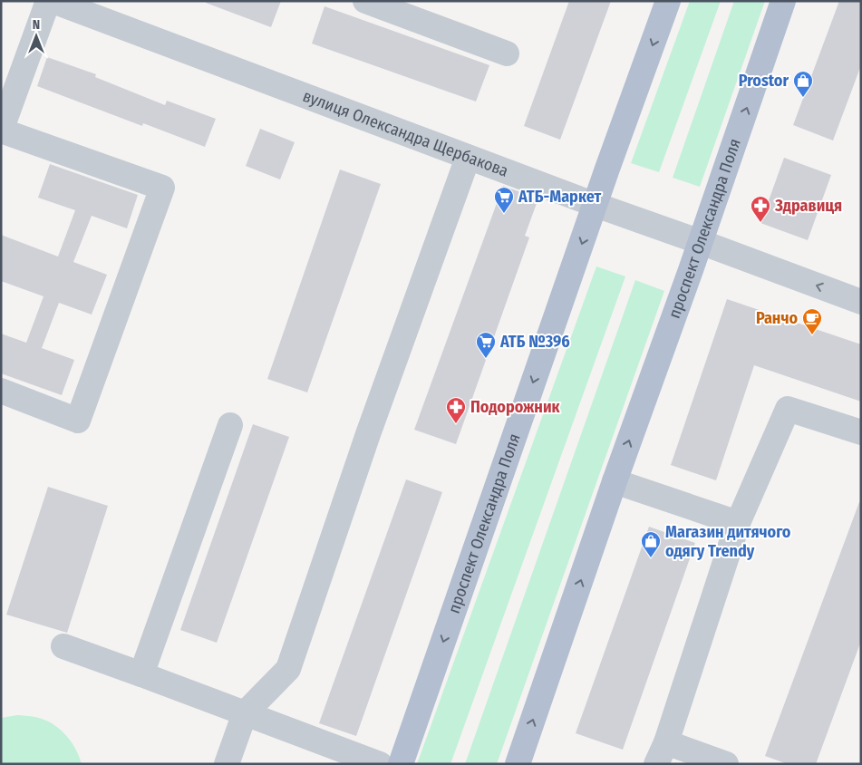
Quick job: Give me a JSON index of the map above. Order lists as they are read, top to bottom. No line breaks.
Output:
{"streets":{"main road":["проспект Олександра Поля"],"street":["вулиця Олександра Щербакова"]},"crossings":[["вулиця Олександра Щербакова","проспект Олександра Поля"]],"places":{"shop":["Prostor","Магазин дитячого одягу Trendy"],"supermarket":["АТБ-Маркет","АТБ №396"],"pharmacy":["Здравиця","Подорожник"],"cafe":["Ранчо"]},"north":"top"}
